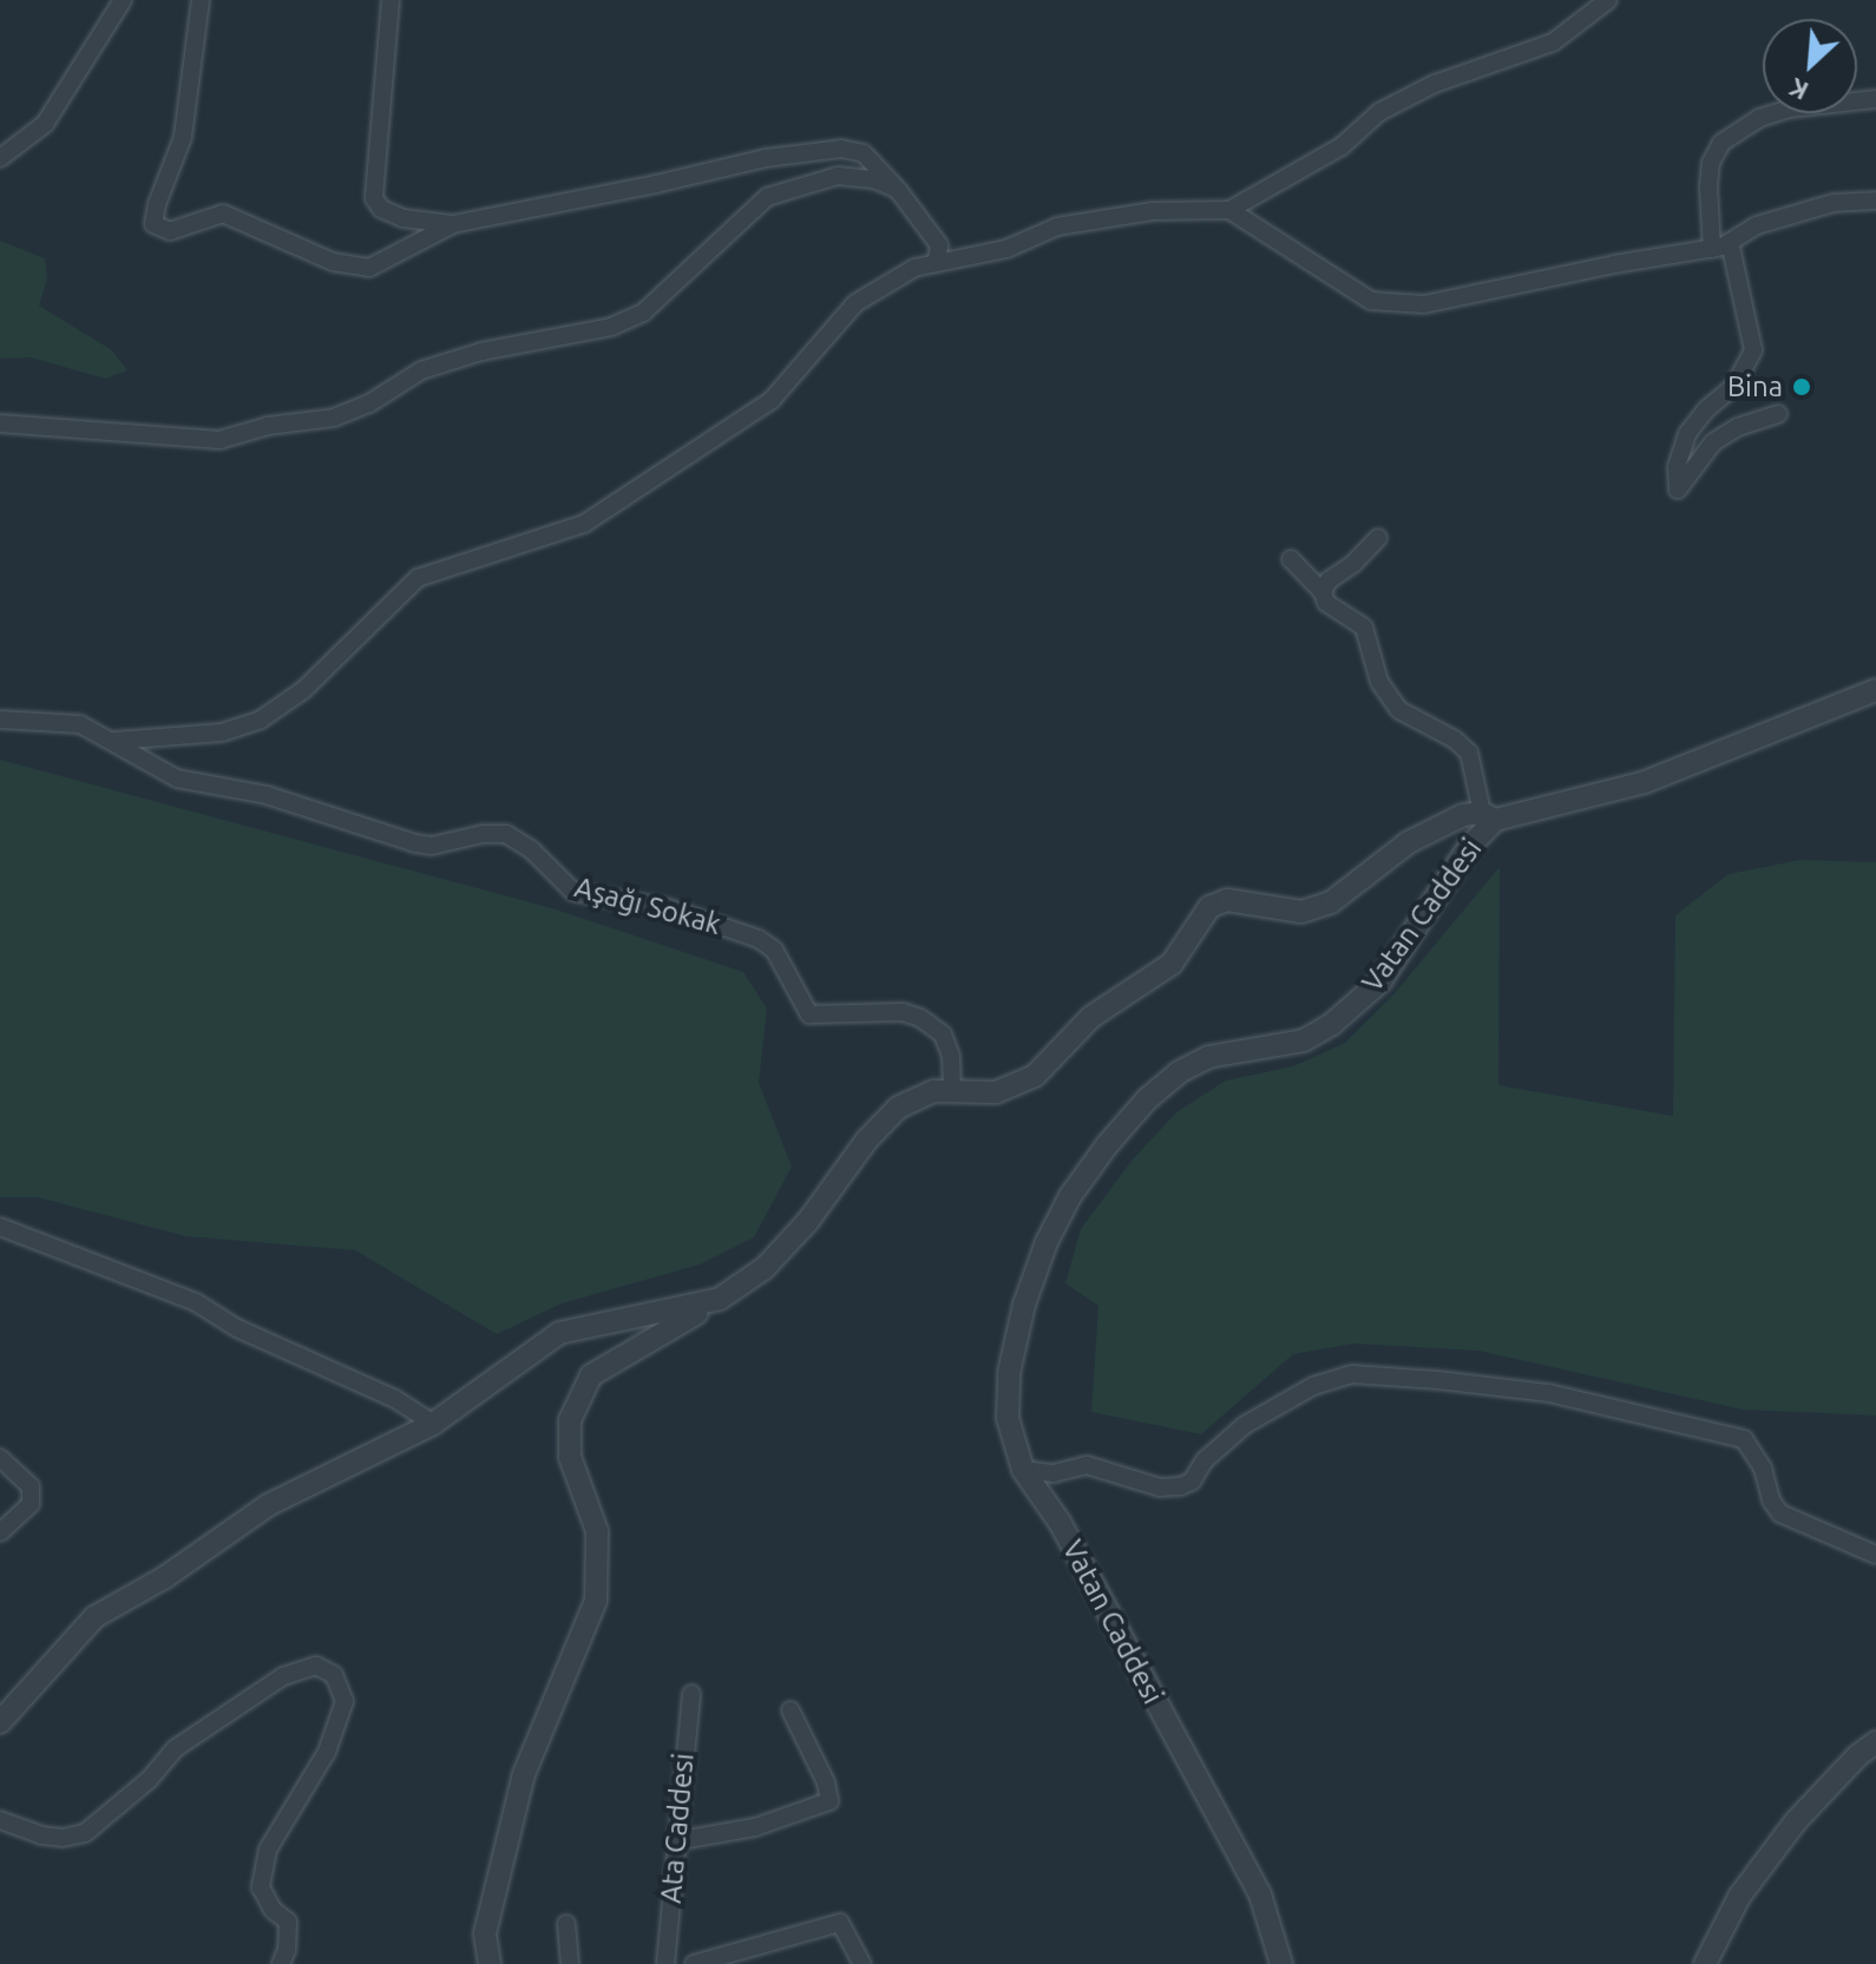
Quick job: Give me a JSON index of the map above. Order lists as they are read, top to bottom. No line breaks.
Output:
{"streets":{"street":["Aşağı Sokak","Vatan Caddesi","Ata Caddesi"]},"places":["Bina"],"north":"bottom left"}
